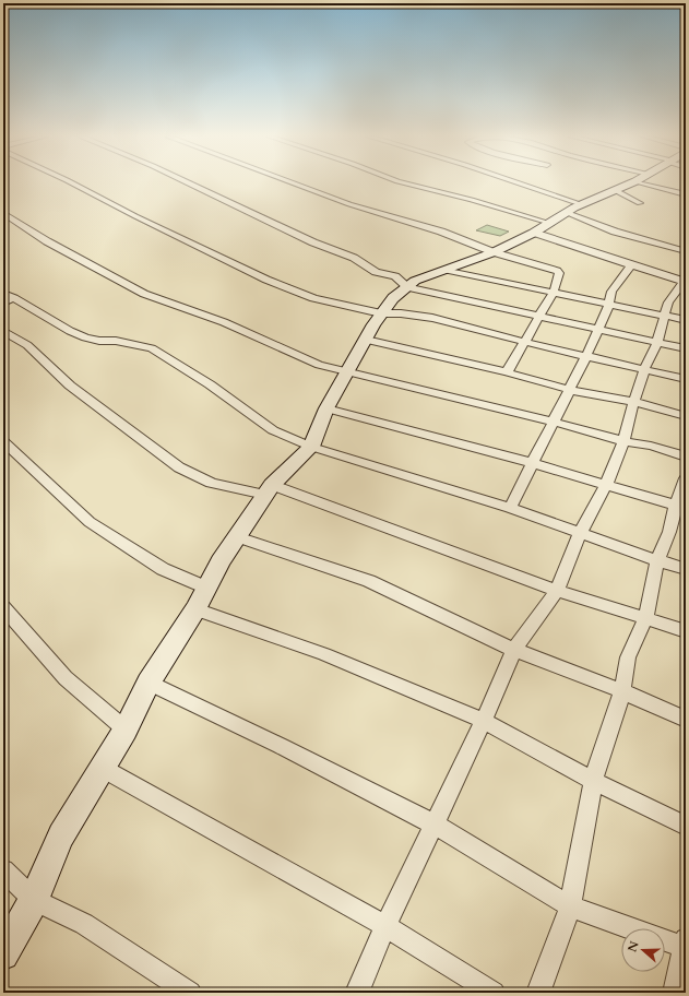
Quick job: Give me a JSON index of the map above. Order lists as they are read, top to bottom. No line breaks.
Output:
{"north":"left"}
